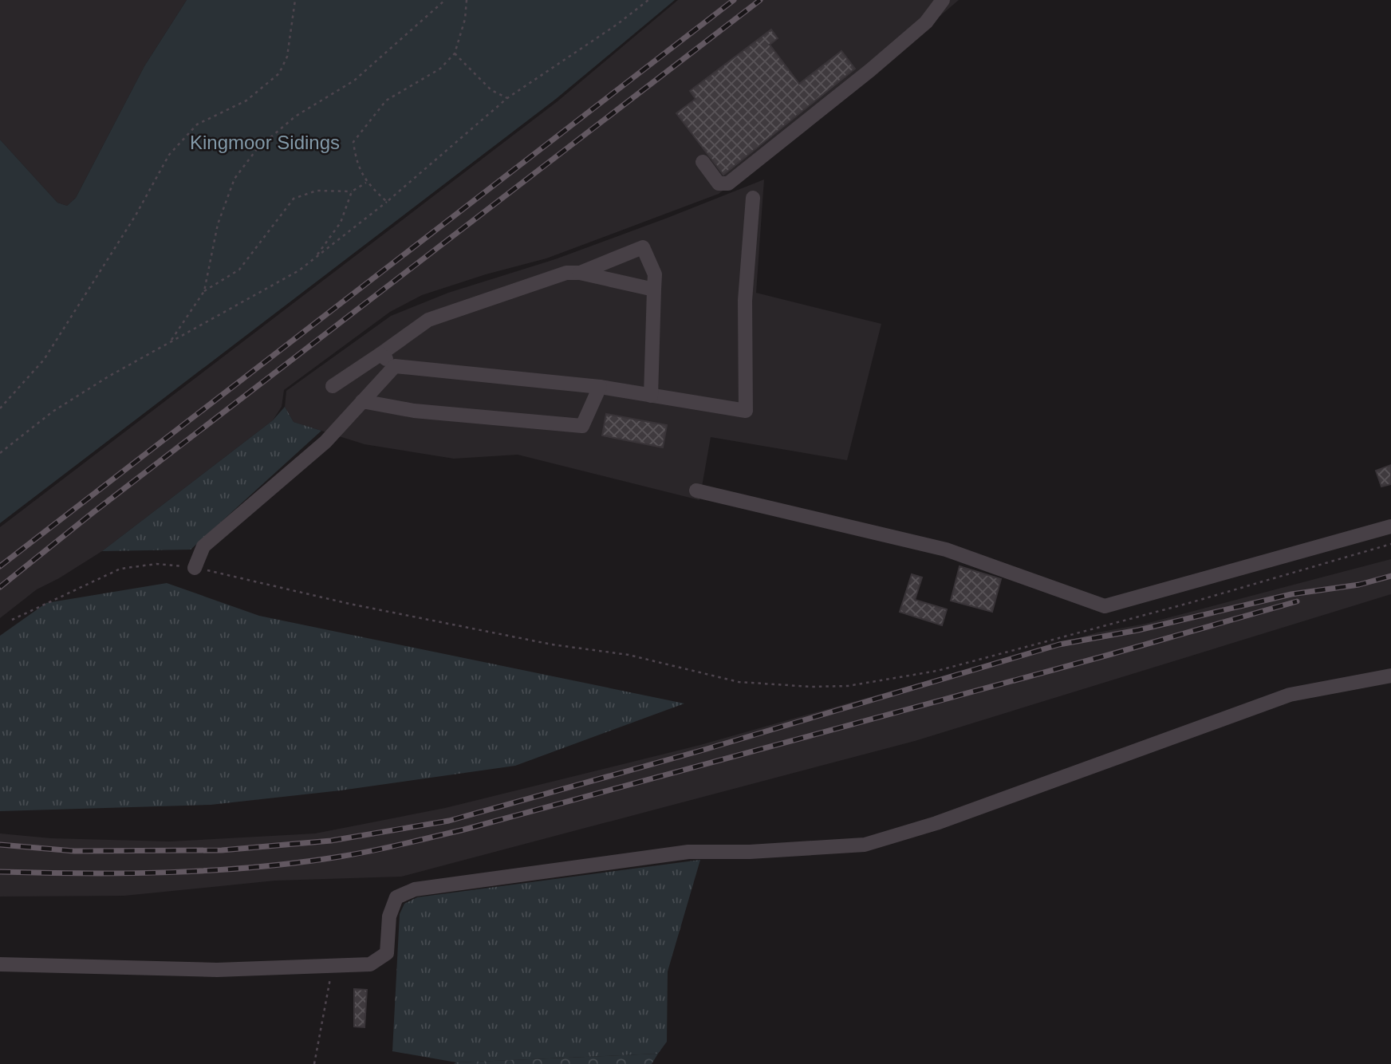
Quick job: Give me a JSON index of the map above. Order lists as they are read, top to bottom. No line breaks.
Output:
{"parks":["Kingmoor Sidings"]}
